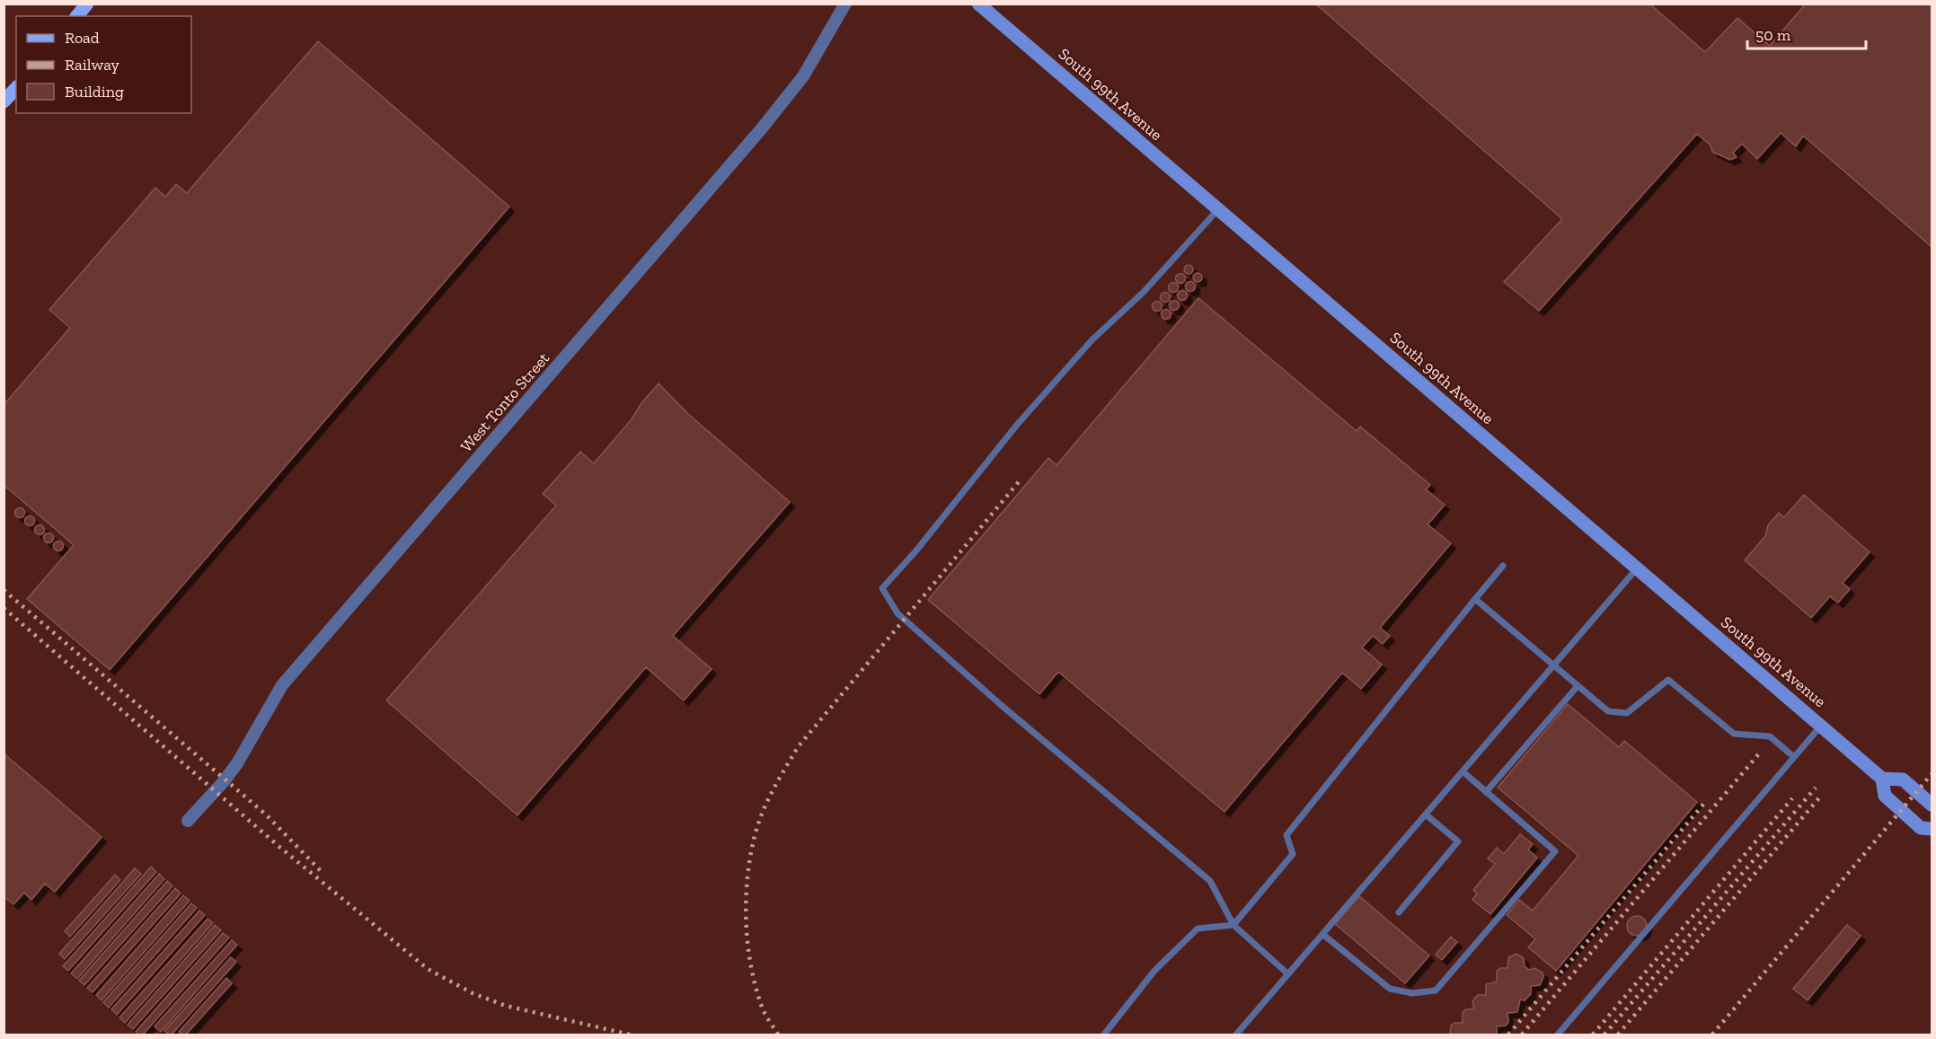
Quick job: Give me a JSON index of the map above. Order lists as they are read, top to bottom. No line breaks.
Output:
{"streets":{"main road":["South 99th Avenue"],"street":["West Tonto Street"]},"legend":["Road","Railway","Building"],"scale_bar":"50 m"}
